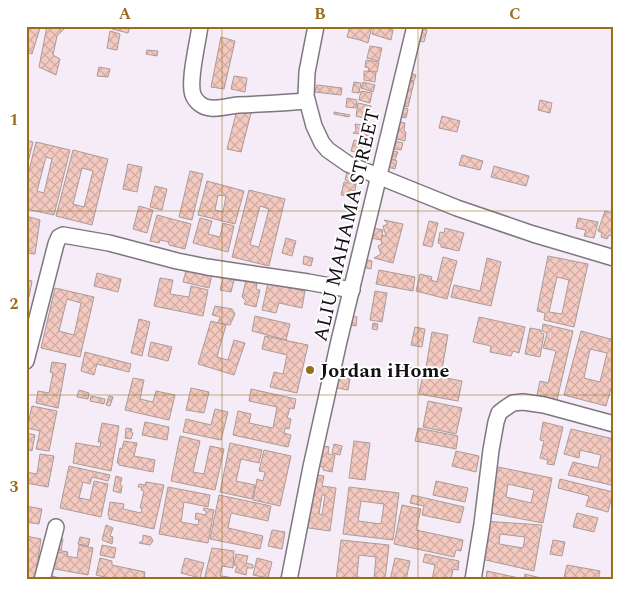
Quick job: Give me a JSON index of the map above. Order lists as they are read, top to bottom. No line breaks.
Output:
{"streets":{"street":["ALIU MAHAMA STREET"]},"places":["Jordan iHome"],"grid":{"columns":["A","B","C"],"rows":["1","2","3"]}}
